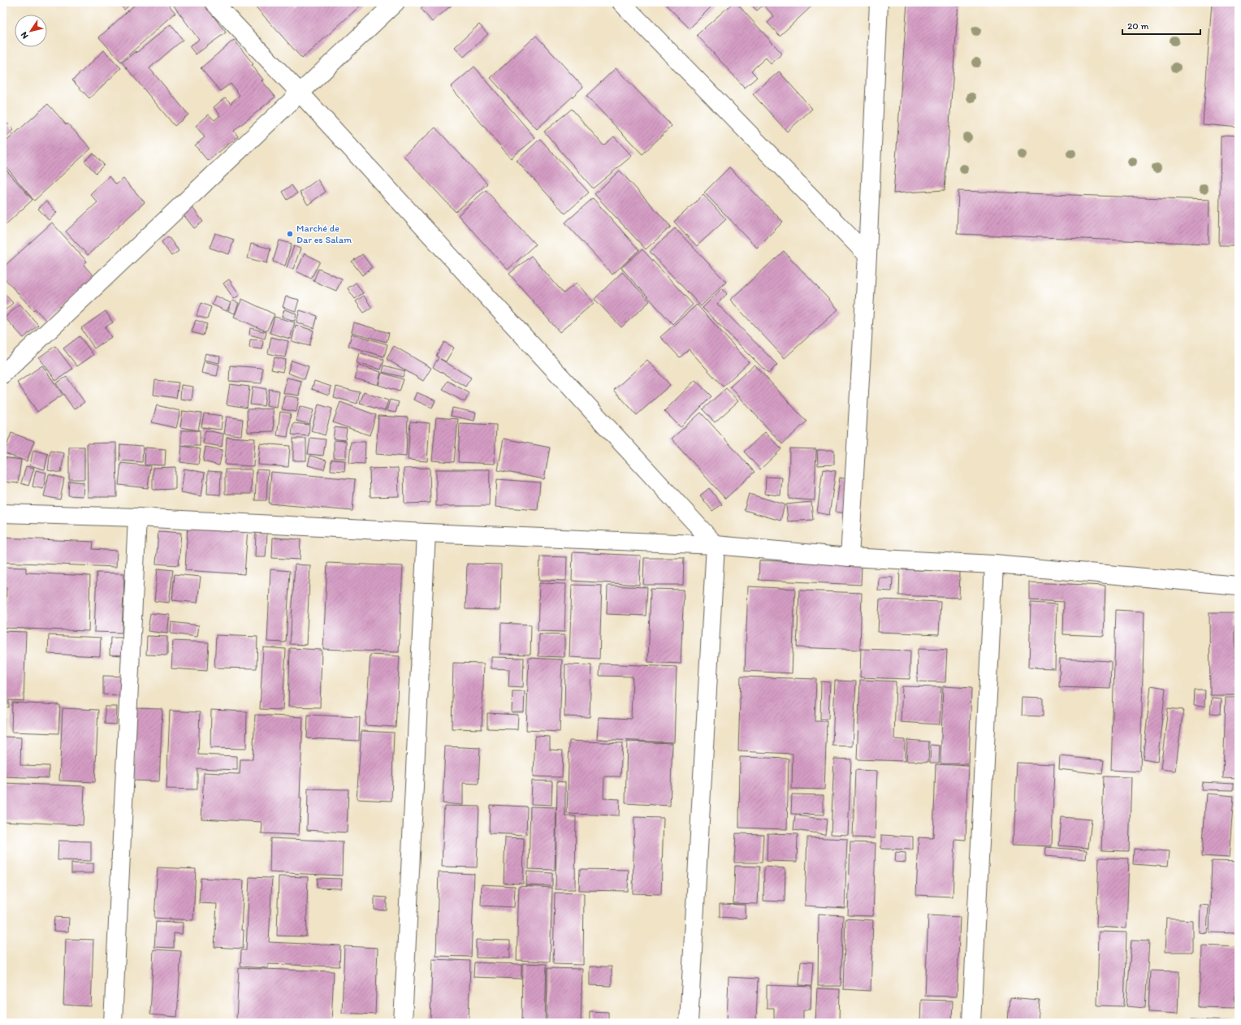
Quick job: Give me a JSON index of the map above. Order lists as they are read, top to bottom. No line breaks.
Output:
{"places":["Marché de Dar es Salam"],"scale_bar":"20 m","north":"bottom left"}
